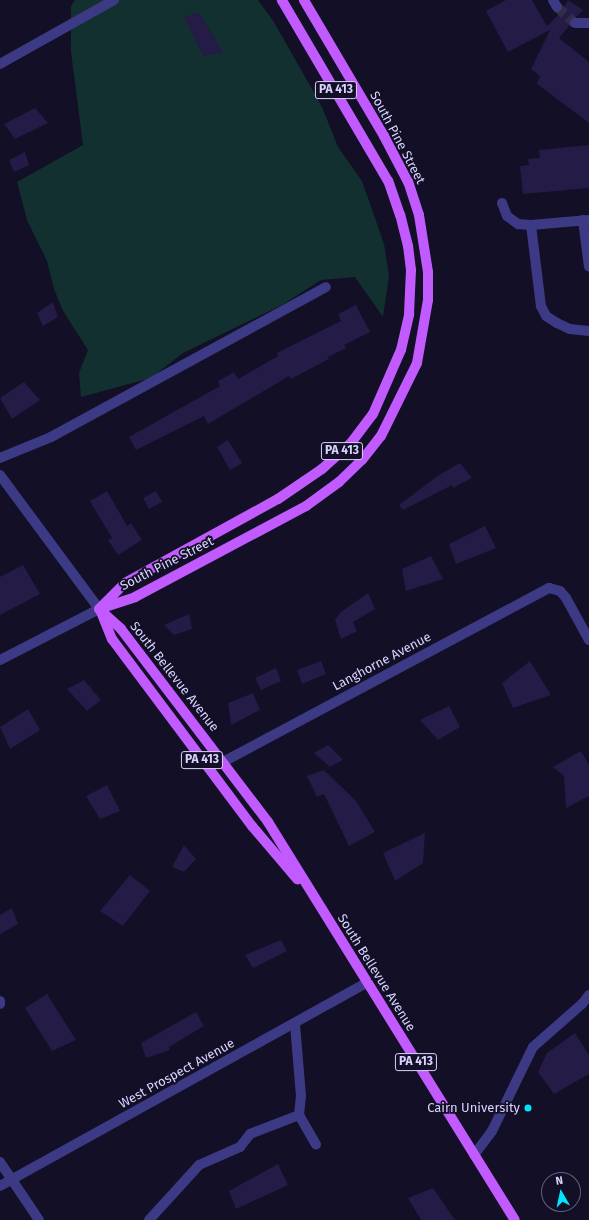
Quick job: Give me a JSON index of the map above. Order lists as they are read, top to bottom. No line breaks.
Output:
{"streets":{"main road":["PA 413","South Pine Street","South Bellevue Avenue"],"street":["Langhorne Avenue","West Prospect Avenue"]},"crossings":[["South Pine Street","South Bellevue Avenue"],["Langhorne Avenue","South Bellevue Avenue"],["South Bellevue Avenue","West Prospect Avenue"]],"places":["Cairn University"],"north":"top"}
